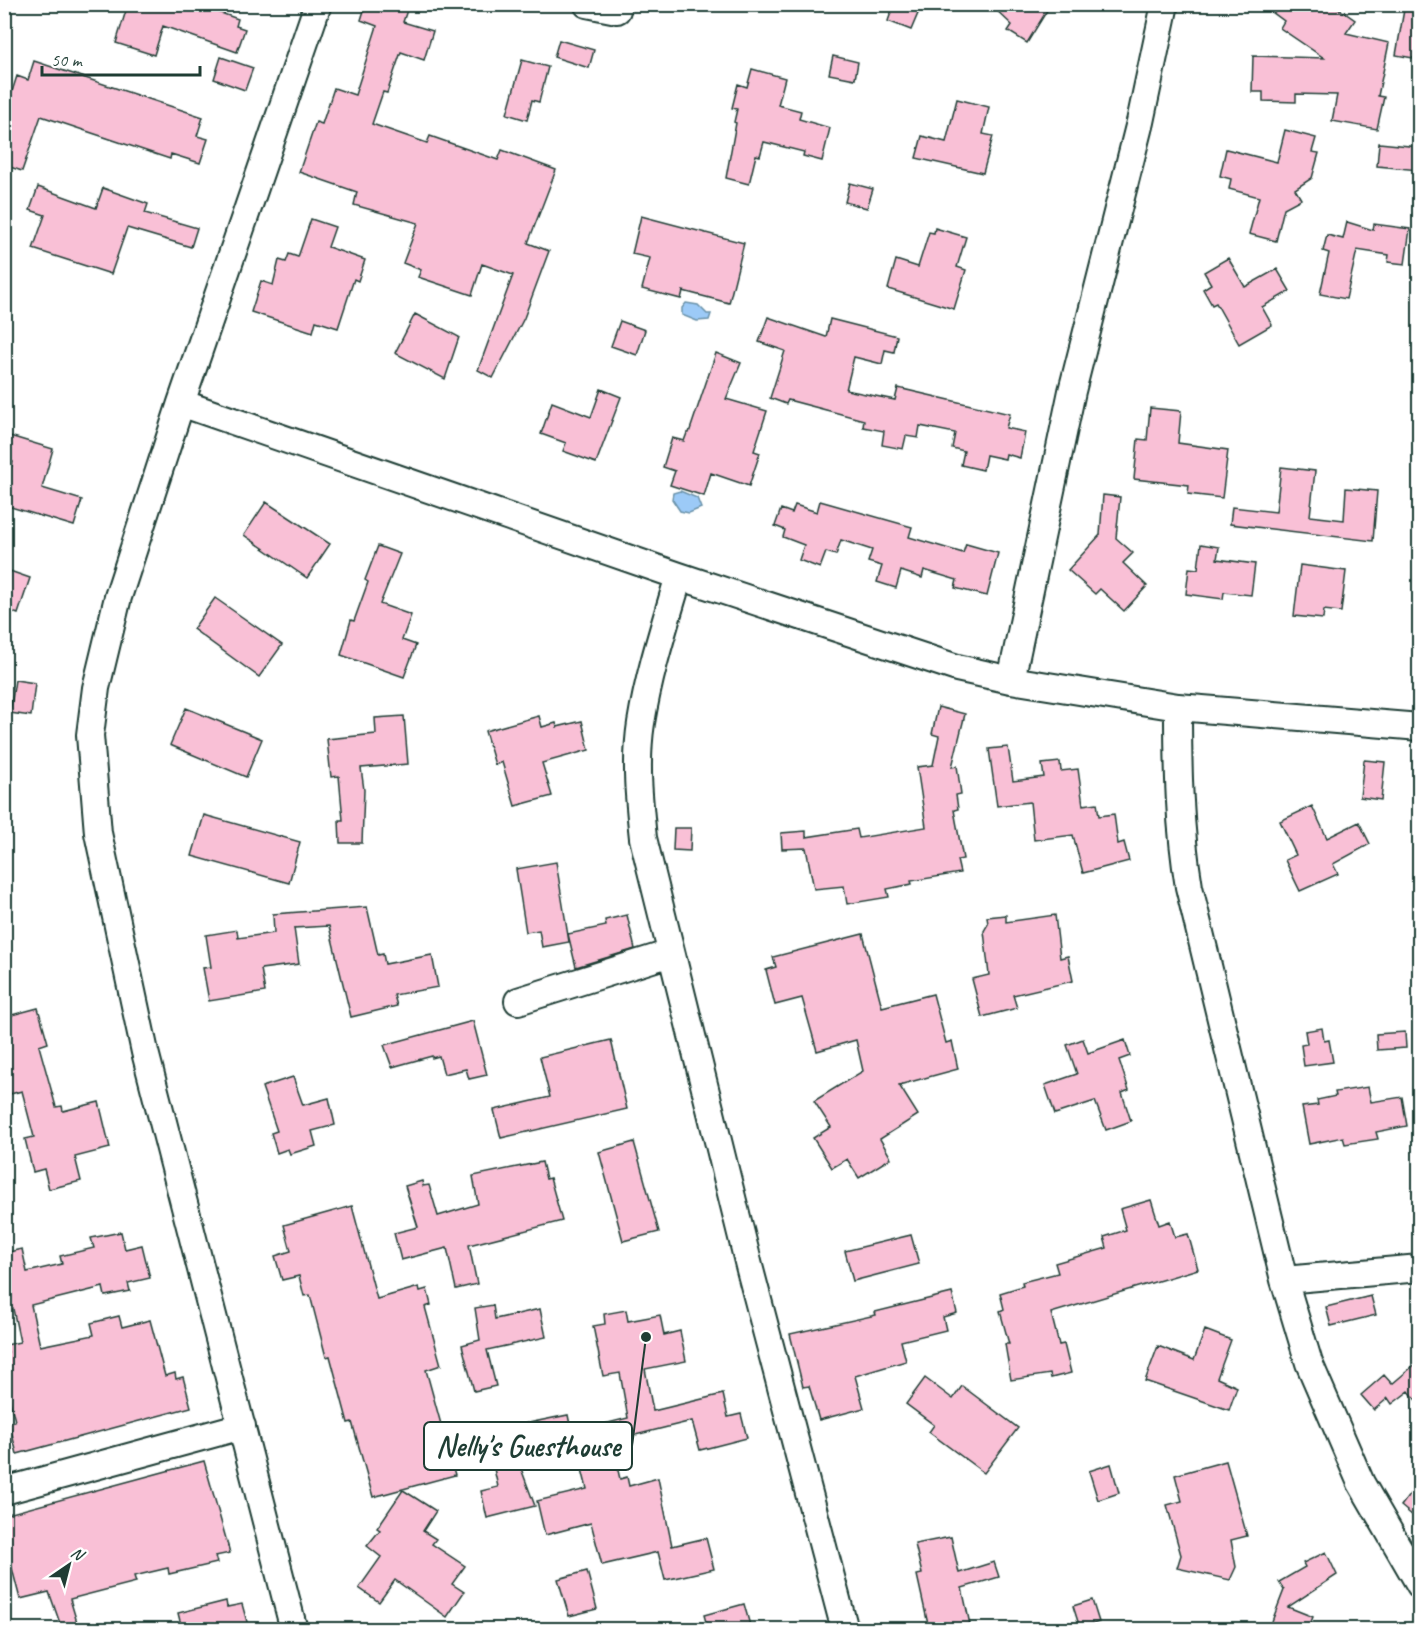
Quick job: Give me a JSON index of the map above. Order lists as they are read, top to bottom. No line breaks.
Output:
{"places":["Nelly's Guesthouse"],"scale_bar":"50 m","north":"top right"}
